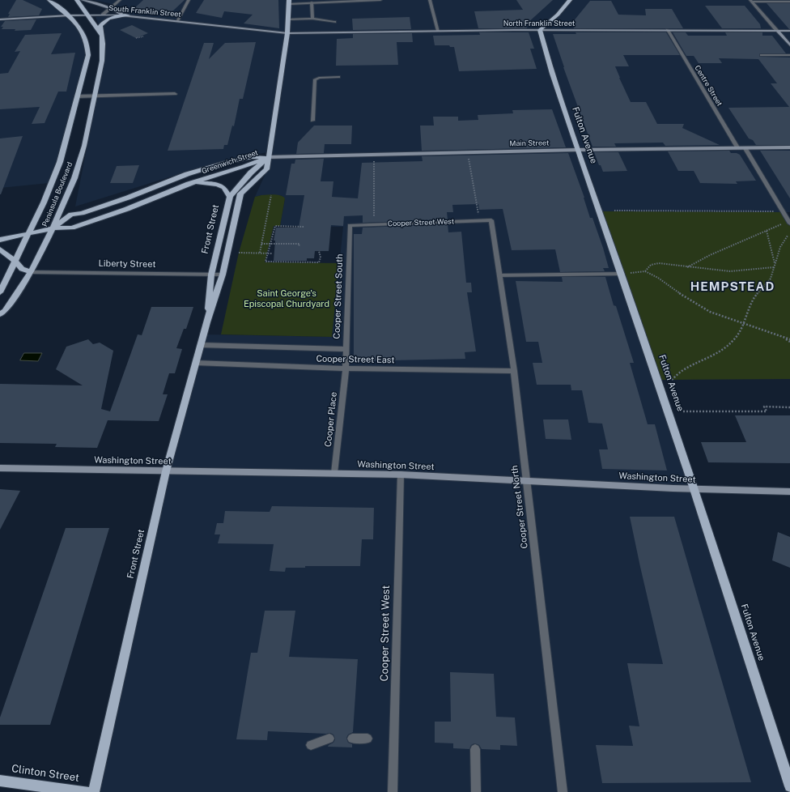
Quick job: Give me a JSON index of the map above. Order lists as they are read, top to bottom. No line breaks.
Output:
{"streets":{"main road":["South Franklin Street","North Franklin Street","Fulton Avenue","Main Street","Greenwich Street","Peninsula Boulevard","Front Street","Washington Street","Clinton Street"],"street":["Centre Street","Cooper Street West","Liberty Street","Cooper Street South","Cooper Street East","Cooper Place","Cooper Street North"]},"crossings":[["South Franklin Street","North Franklin Street"],["South Franklin Street","Peninsula Boulevard"],["South Franklin Street","Front Street"],["North Franklin Street","Centre Street"],["North Franklin Street","Fulton Avenue"],["North Franklin Street","Front Street"],["Centre Street","Main Street"],["Fulton Avenue","Main Street"],["Fulton Avenue","Washington Street"],["Main Street","Greenwich Street"],["Main Street","Front Street"],["Greenwich Street","Peninsula Boulevard"],["Greenwich Street","Front Street"],["Peninsula Boulevard","Liberty Street"],["Cooper Street West","Cooper Street South"],["Cooper Street West","Washington Street"],["Cooper Street West","Cooper Street North"],["Front Street","Liberty Street"],["Front Street","Cooper Street East"],["Front Street","Washington Street"],["Cooper Street South","Cooper Street East"],["Cooper Street South","Cooper Place"],["Cooper Street East","Cooper Place"],["Cooper Street East","Cooper Street North"],["Cooper Place","Washington Street"],["Washington Street","Cooper Street North"]],"districts":["HEMPSTEAD"],"parks":["Saint George's Episcopal Churdyard"]}
